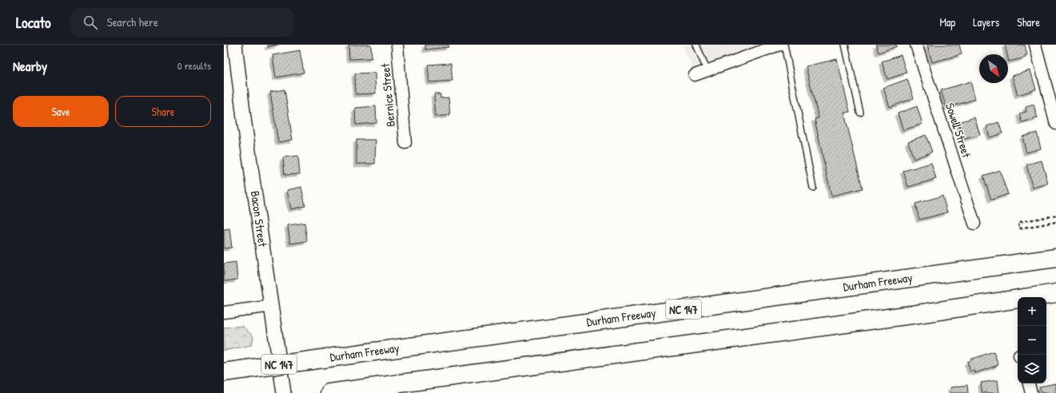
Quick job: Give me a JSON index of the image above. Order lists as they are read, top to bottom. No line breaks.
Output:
{"streets":{"highway":["Durham Freeway","NC 147"],"street":["Bernice Street","Sowell Street","Bacon Street"]},"north":"bottom right","page":{"header":"Locato","search":"Search here","nav":["Map","Layers","Share"],"heading":["Nearby","0 results"],"buttons":["Save","Share"],"map_buttons":["+","−"]}}
